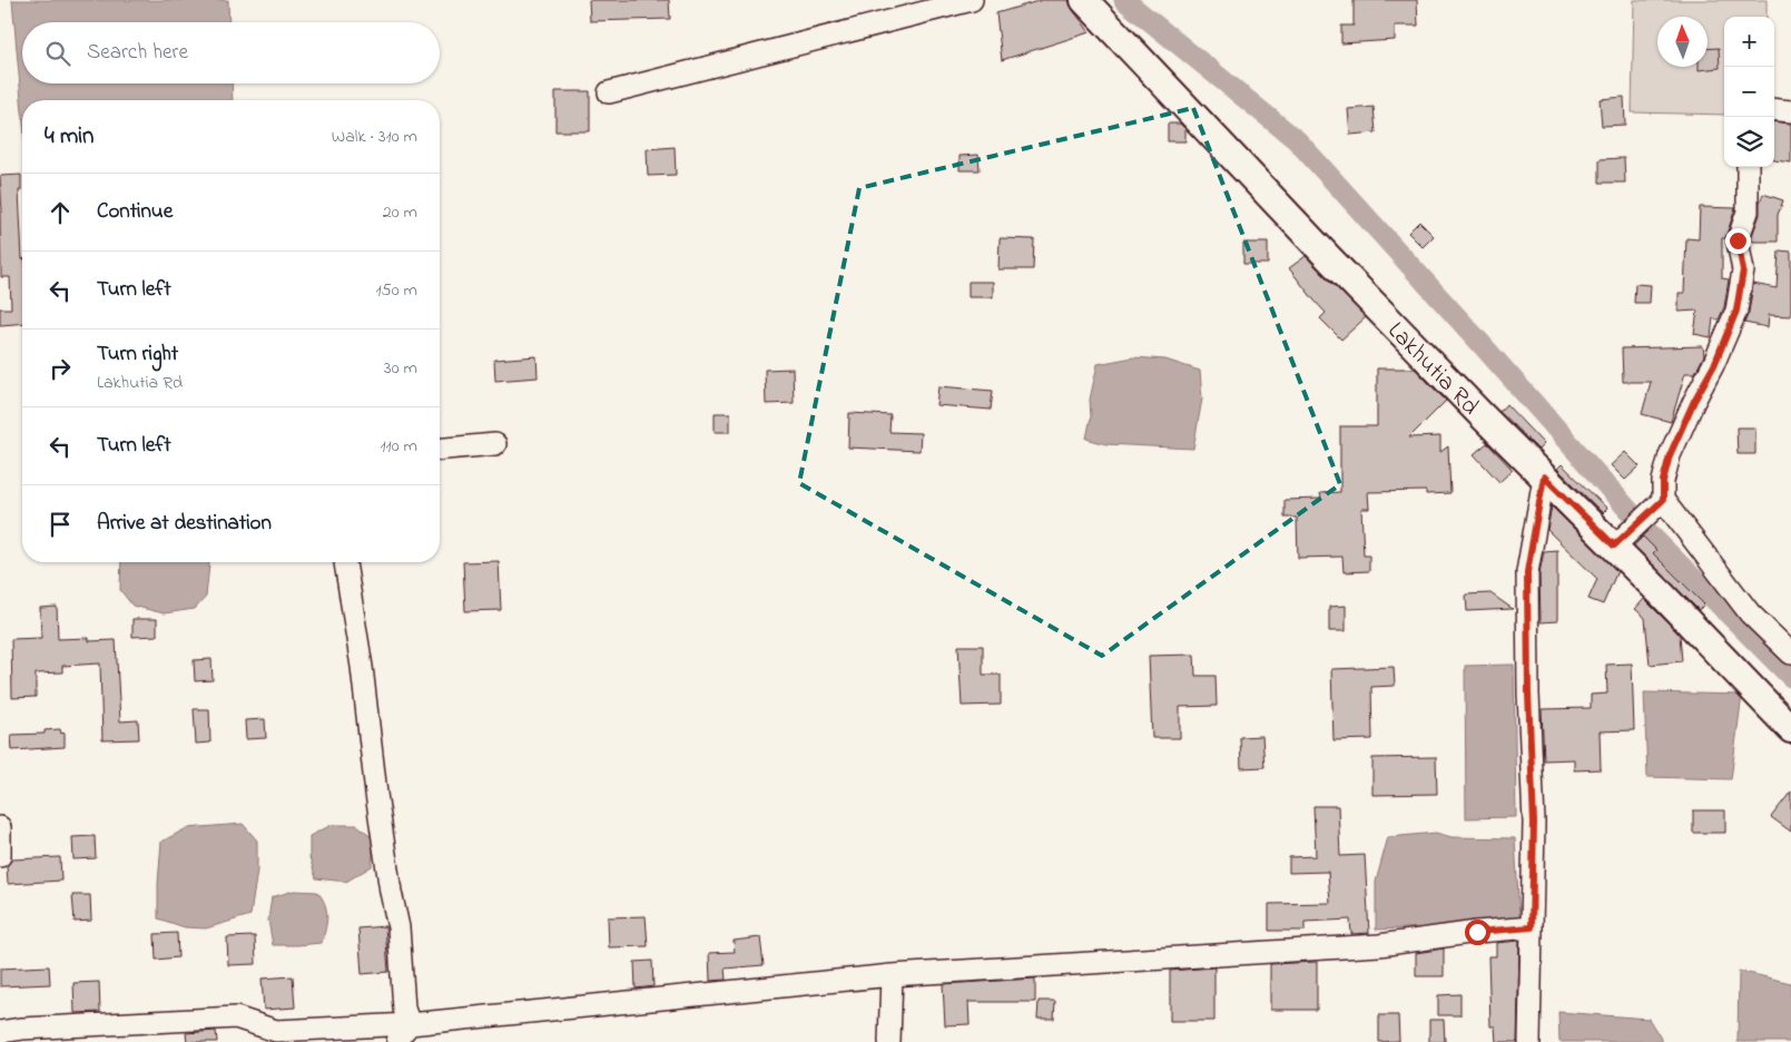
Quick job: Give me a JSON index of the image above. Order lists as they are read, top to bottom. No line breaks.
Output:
{"streets":{"street":["Lakhutia Rd"]},"north":"top","page":{"map_buttons":["+","−"],"search":"Search here","heading":["4 min","Walk · 310 m"],"list":[["Continue","20 m"],["Turn left","150 m"],["Turn right","Lakhutia Rd","30 m"],["Turn left","110 m"],"Arrive at destination"]}}
